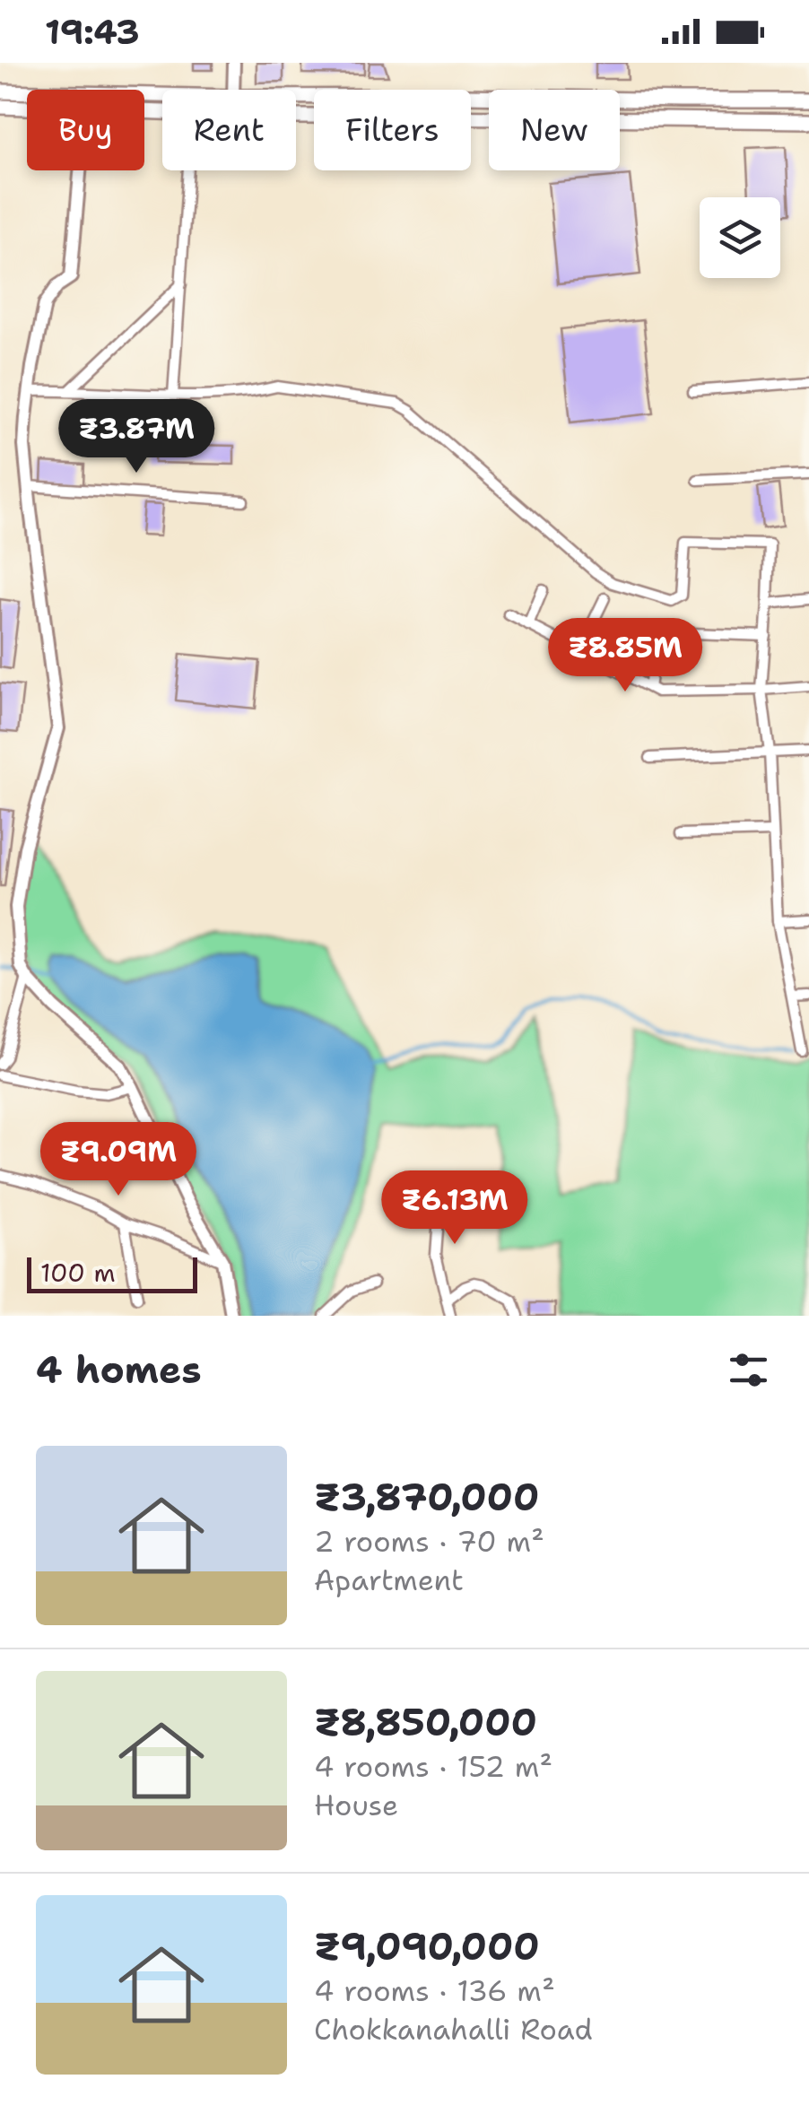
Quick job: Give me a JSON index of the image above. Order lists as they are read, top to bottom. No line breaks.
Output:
{"scale_bar":"100 m","page":{"status":"19:43","chip":["Buy","Rent","Filters","New"],"price":["₹3.87M","₹8.85M","₹9.09M","₹6.13M"],"scale":"100 m","heading":"4 homes","list":[{"name":"₹3,870,000","note":"2 rooms · 70 m² · Apartment"},{"name":"₹8,850,000","note":"4 rooms · 152 m² · House"},{"name":"₹9,090,000","note":"4 rooms · 136 m² · Chokkanahalli Road"}]}}
